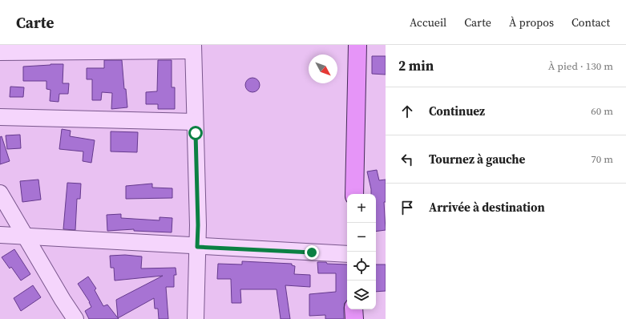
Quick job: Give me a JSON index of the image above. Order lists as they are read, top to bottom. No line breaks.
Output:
{"north":"bottom right","page":{"header":"Carte","nav":["Accueil","Carte","À propos","Contact"],"heading":["2 min","À pied · 130 m"],"list":[["Continuez","60 m"],["Tournez à gauche","70 m"],"Arrivée à destination"],"map_buttons":["+","−"]}}
